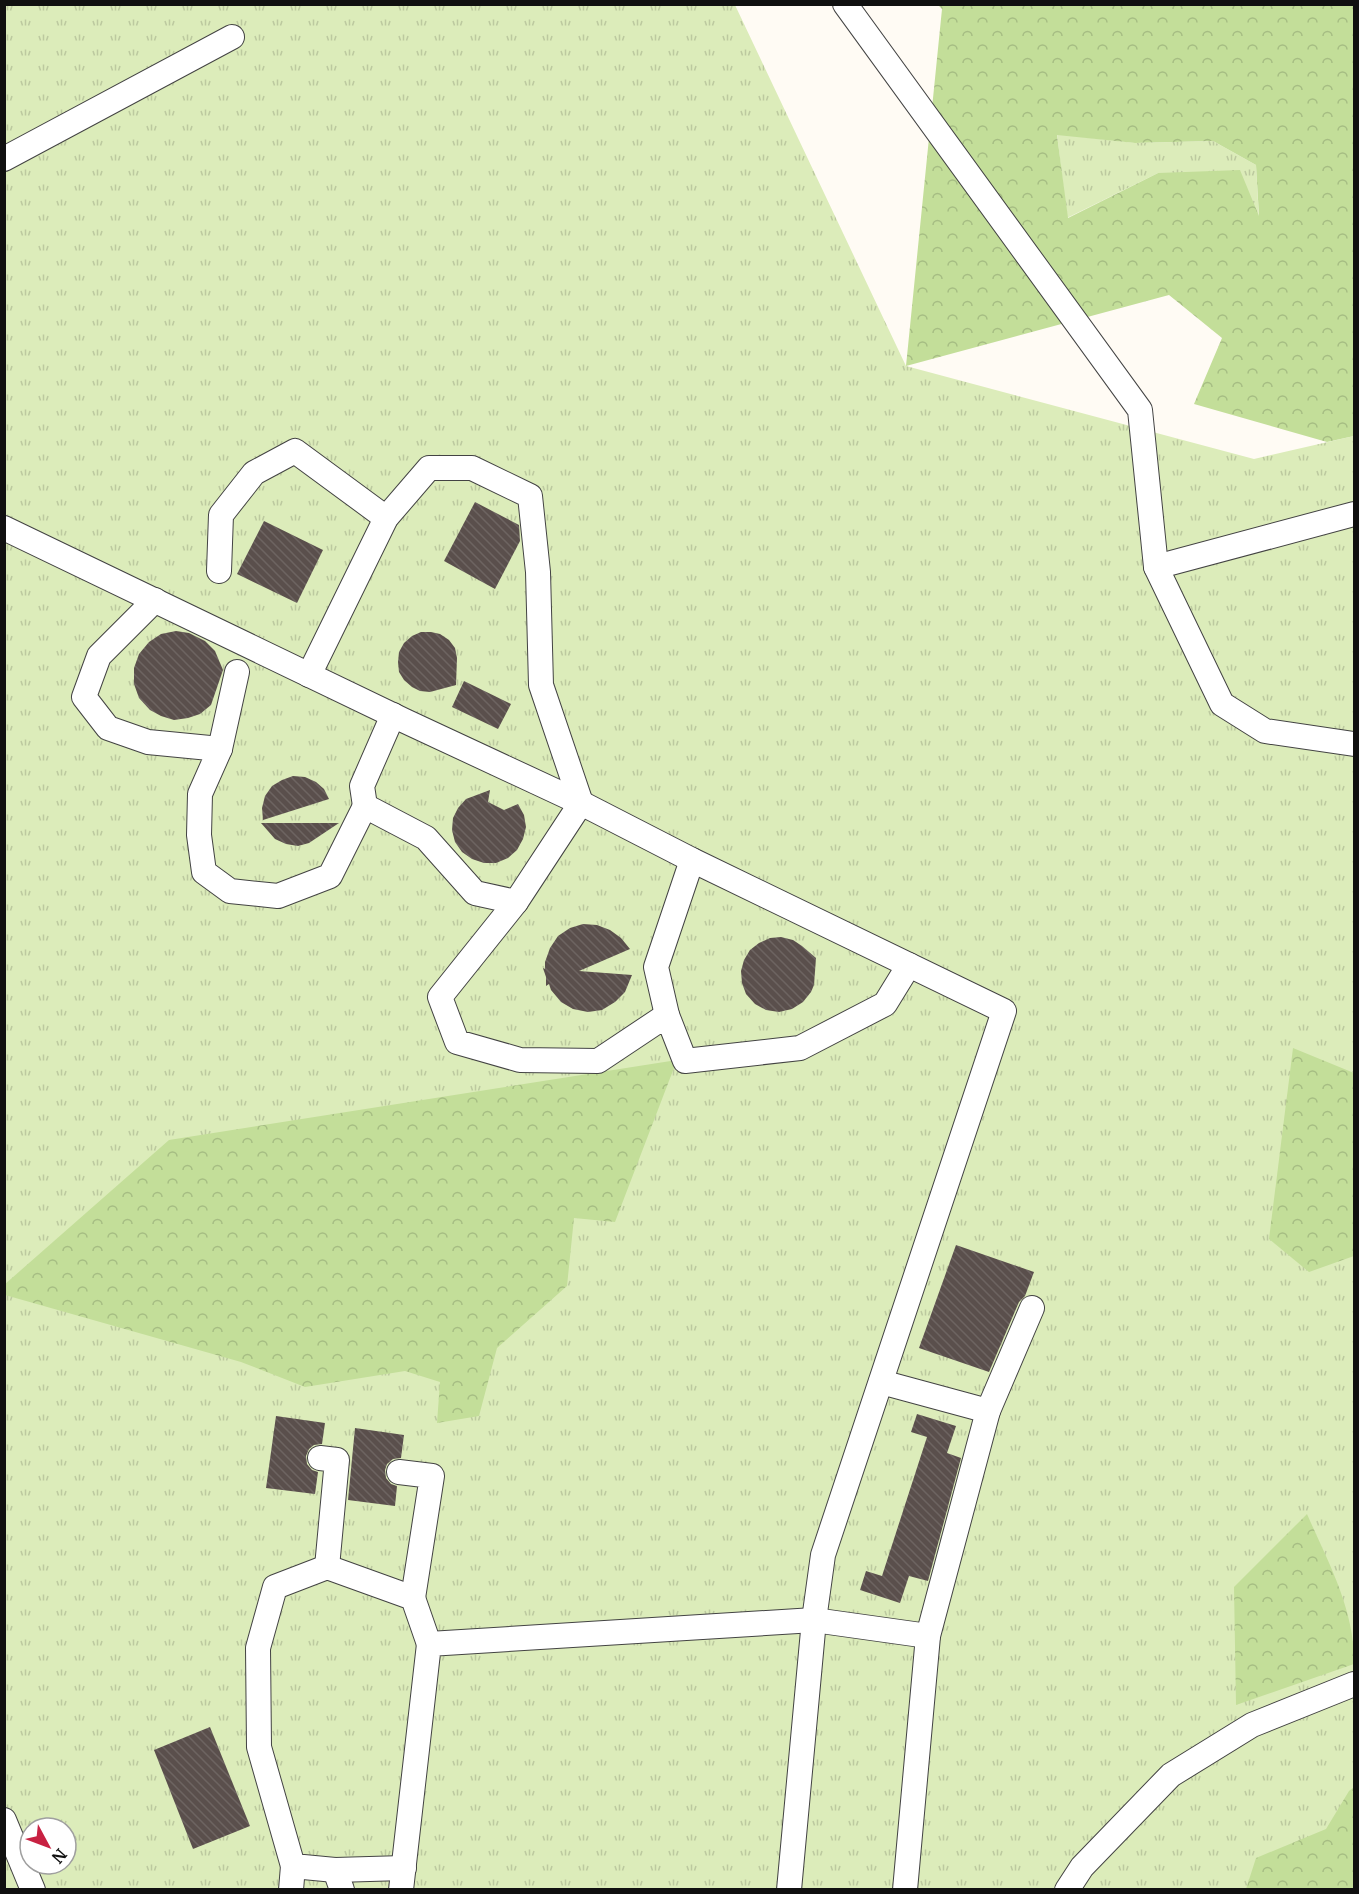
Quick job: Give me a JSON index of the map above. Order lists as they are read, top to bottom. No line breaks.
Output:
{"north":"bottom right"}
